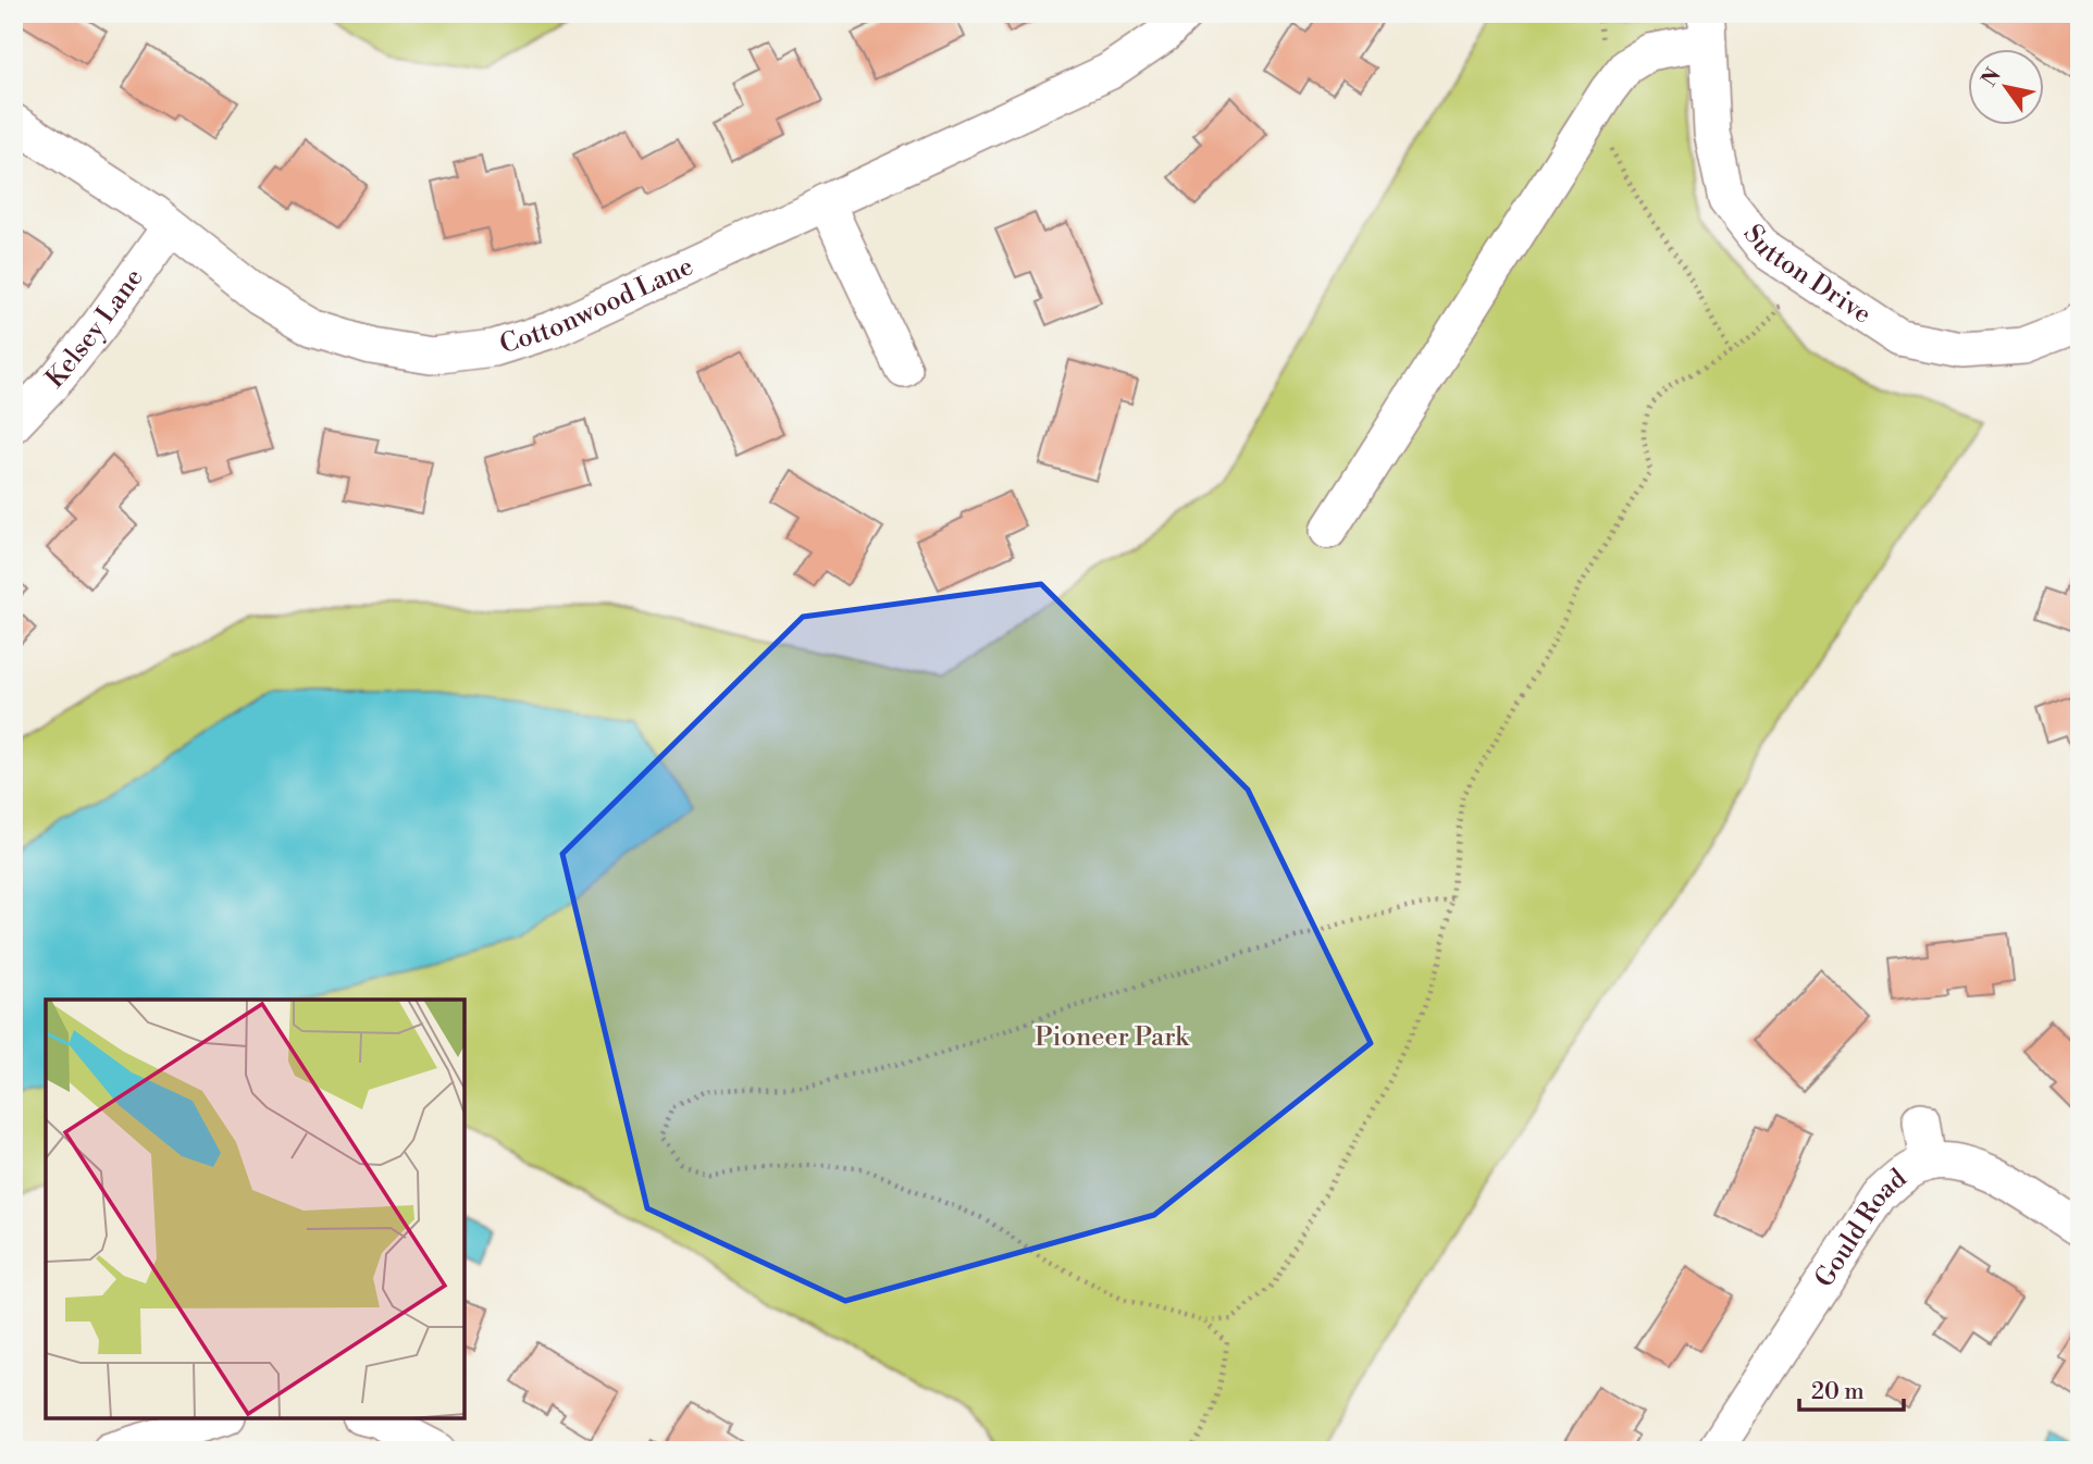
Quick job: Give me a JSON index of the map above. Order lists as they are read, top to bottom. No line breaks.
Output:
{"streets":{"street":["Sutton Drive","Cottonwood Lane","Kelsey Lane","Gould Road"]},"crossings":[["Cottonwood Lane","Kelsey Lane"]],"parks":["Pioneer Park"],"scale_bar":"20 m","north":"top left"}
